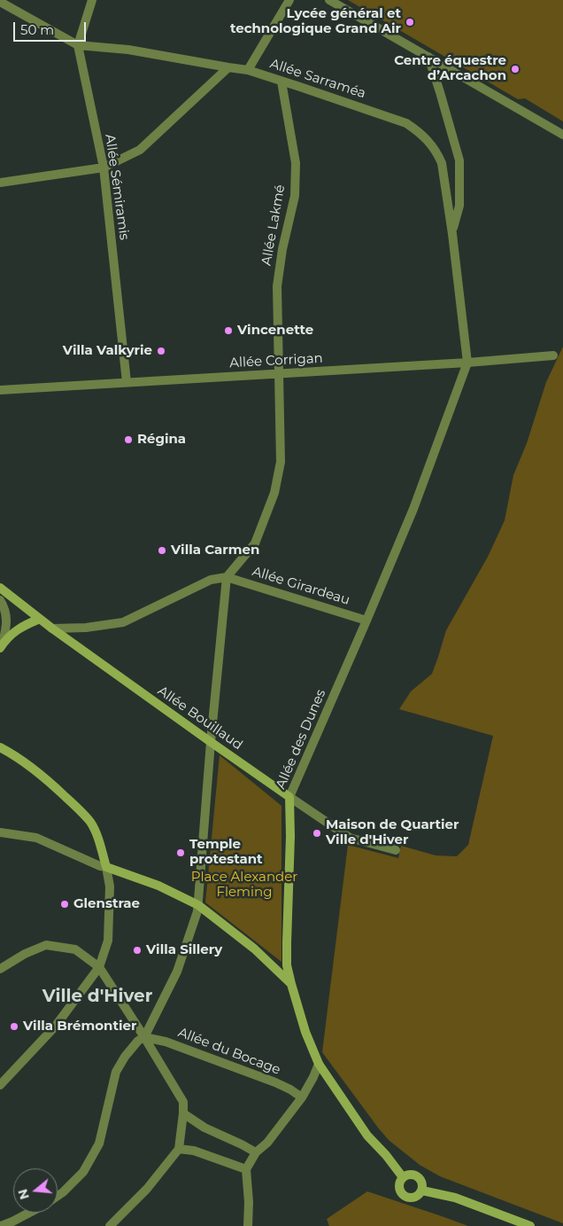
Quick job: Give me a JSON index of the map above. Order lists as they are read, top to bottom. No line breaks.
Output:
{"streets":{"street":["Allée Sarraméa","Allée Sémiramis","Allée Lakmé","Allée Corrigan","Allée Girardeau","Allée Bouillaud","Allée des Dunes","Allée du Bocage"]},"crossings":[["Allée Sarraméa","Allée Sémiramis"],["Allée Sarraméa","Allée Lakmé"],["Allée Sarraméa","Allée Corrigan"],["Allée Sarraméa","Allée des Dunes"],["Allée Sémiramis","Allée Corrigan"],["Allée Lakmé","Allée Corrigan"],["Allée Lakmé","Allée Girardeau"],["Allée Corrigan","Allée des Dunes"],["Allée Girardeau","Allée des Dunes"],["Allée Bouillaud","Allée des Dunes"]],"districts":["Ville d'Hiver"],"parks":["Place Alexander Fleming"],"places":["Lycée général et technologique Grand Air","Centre équestre d’Arcachon","Vincenette","Villa Valkyrie","Régina","Villa Carmen","Maison de Quartier Ville d'Hiver","Temple protestant","Glenstrae","Villa Sillery","Villa Brémontier"],"scale_bar":"50 m","north":"left"}
